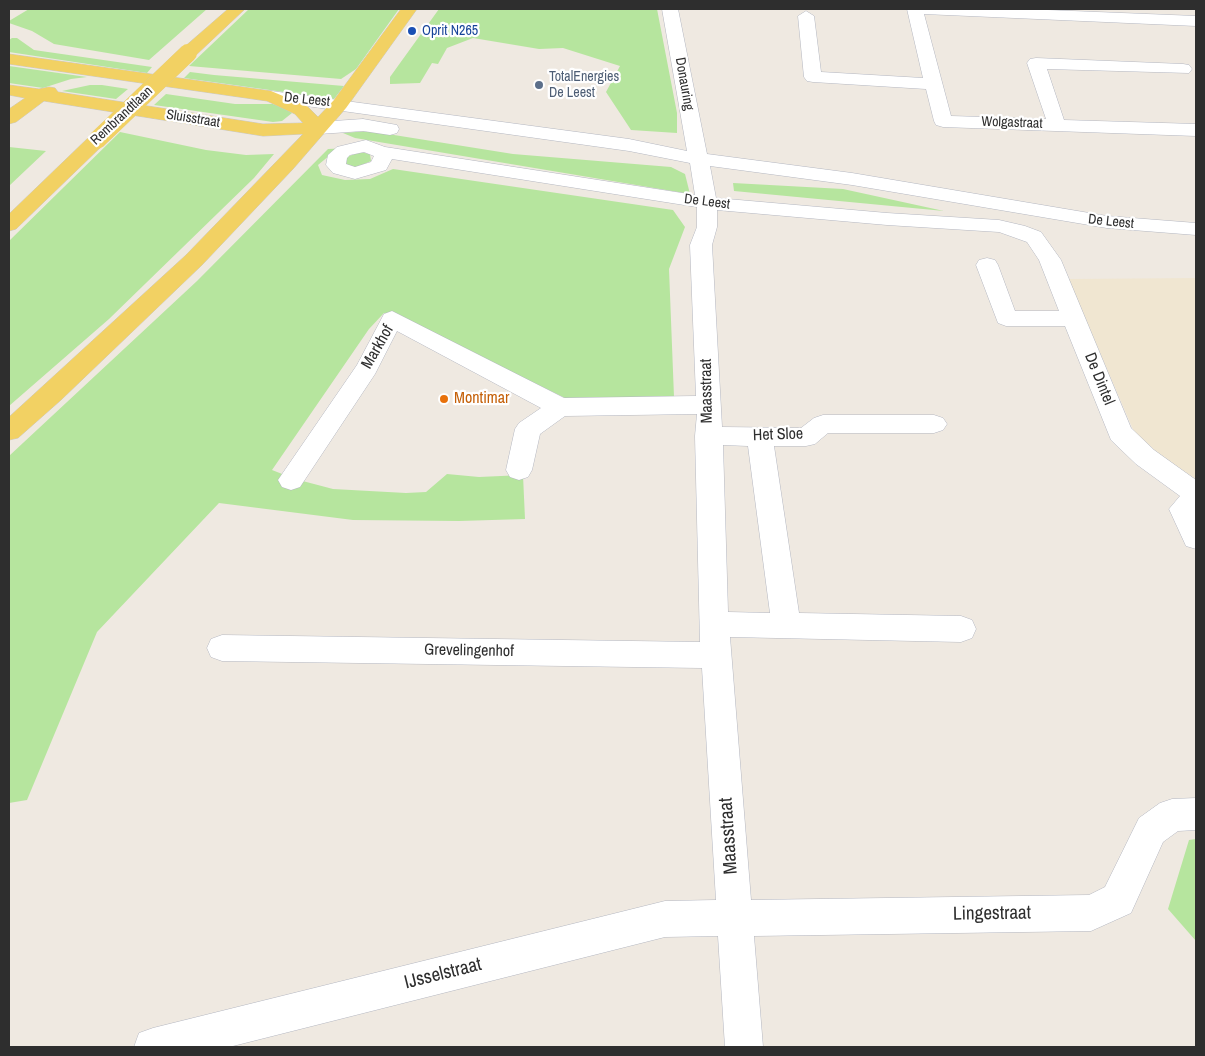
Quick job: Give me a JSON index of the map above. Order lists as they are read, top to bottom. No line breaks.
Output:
{"streets":{"main road":["Rembrandtlaan","Sluisstraat"],"street":["Donauring","De Leest","Wolgastraat","Markhof","De Dintel","Maasstraat","Het Sloe","Grevelingenhof","Lingestraat","IJsselstraat"]},"crossings":[["Donauring","De Leest"],["Donauring","Maasstraat"],["De Leest","Sluisstraat"],["De Leest","De Dintel"],["De Leest","Maasstraat"],["Markhof","Maasstraat"],["Maasstraat","Het Sloe"],["Maasstraat","Grevelingenhof"],["Maasstraat","Lingestraat"],["Maasstraat","IJsselstraat"],["Lingestraat","IJsselstraat"]],"places":["Oprit N265","TotalEnergies De Leest","Montimar"]}
